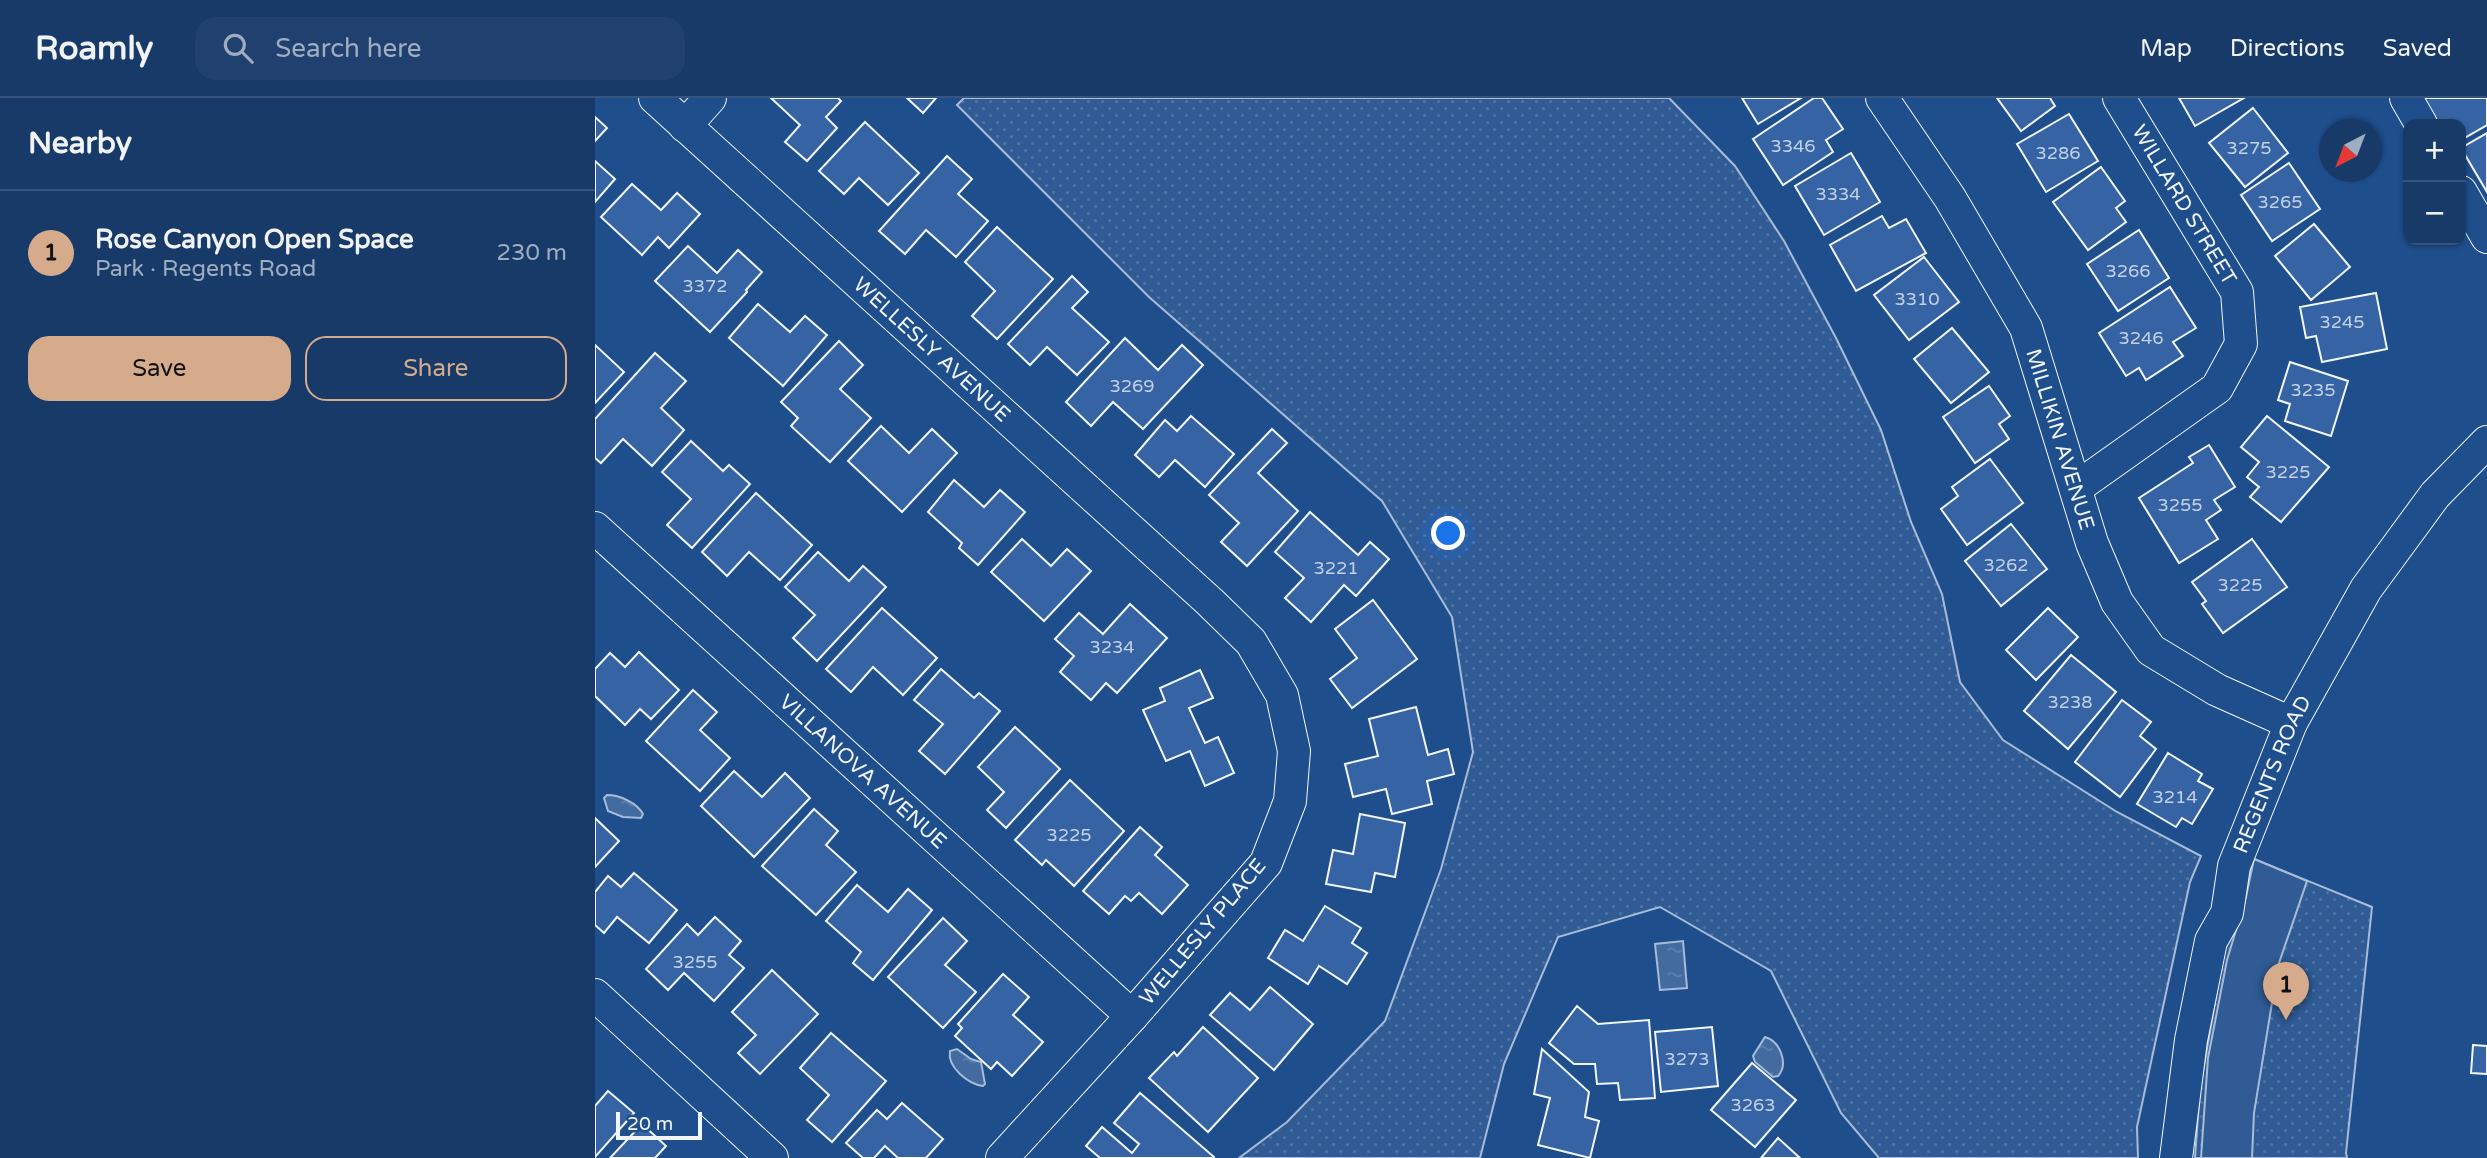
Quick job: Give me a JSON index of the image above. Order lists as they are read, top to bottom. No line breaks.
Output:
{"streets":{"street":["WILLARD STREET","WELLESLY AVENUE","MILLIKIN AVENUE","VILLANOVA AVENUE","REGENTS ROAD","WELLESLY PLACE"]},"crossings":[["WILLARD STREET","MILLIKIN AVENUE"],["WELLESLY AVENUE","WELLESLY PLACE"],["MILLIKIN AVENUE","REGENTS ROAD"],["VILLANOVA AVENUE","WELLESLY PLACE"]],"house_numbers":["3346","3275","3286","3334","3265","3266","3372","3310","3245","3246","3269","3235","3225","3255","3262","3221","3225","3234","3238","3214","3225","3255","3273","3263"],"scale_bar":"20 m","north":"bottom left","page":{"header":"Roamly","search":"Search here","nav":["Map","Directions","Saved"],"heading":"Nearby","map_buttons":["+","−"],"list":[{"mark":"1","name":"Rose Canyon Open Space","note":"Park · Regents Road","value":"230 m"}],"buttons":["Save","Share"],"pins":"1","scale":"20 m"}}
